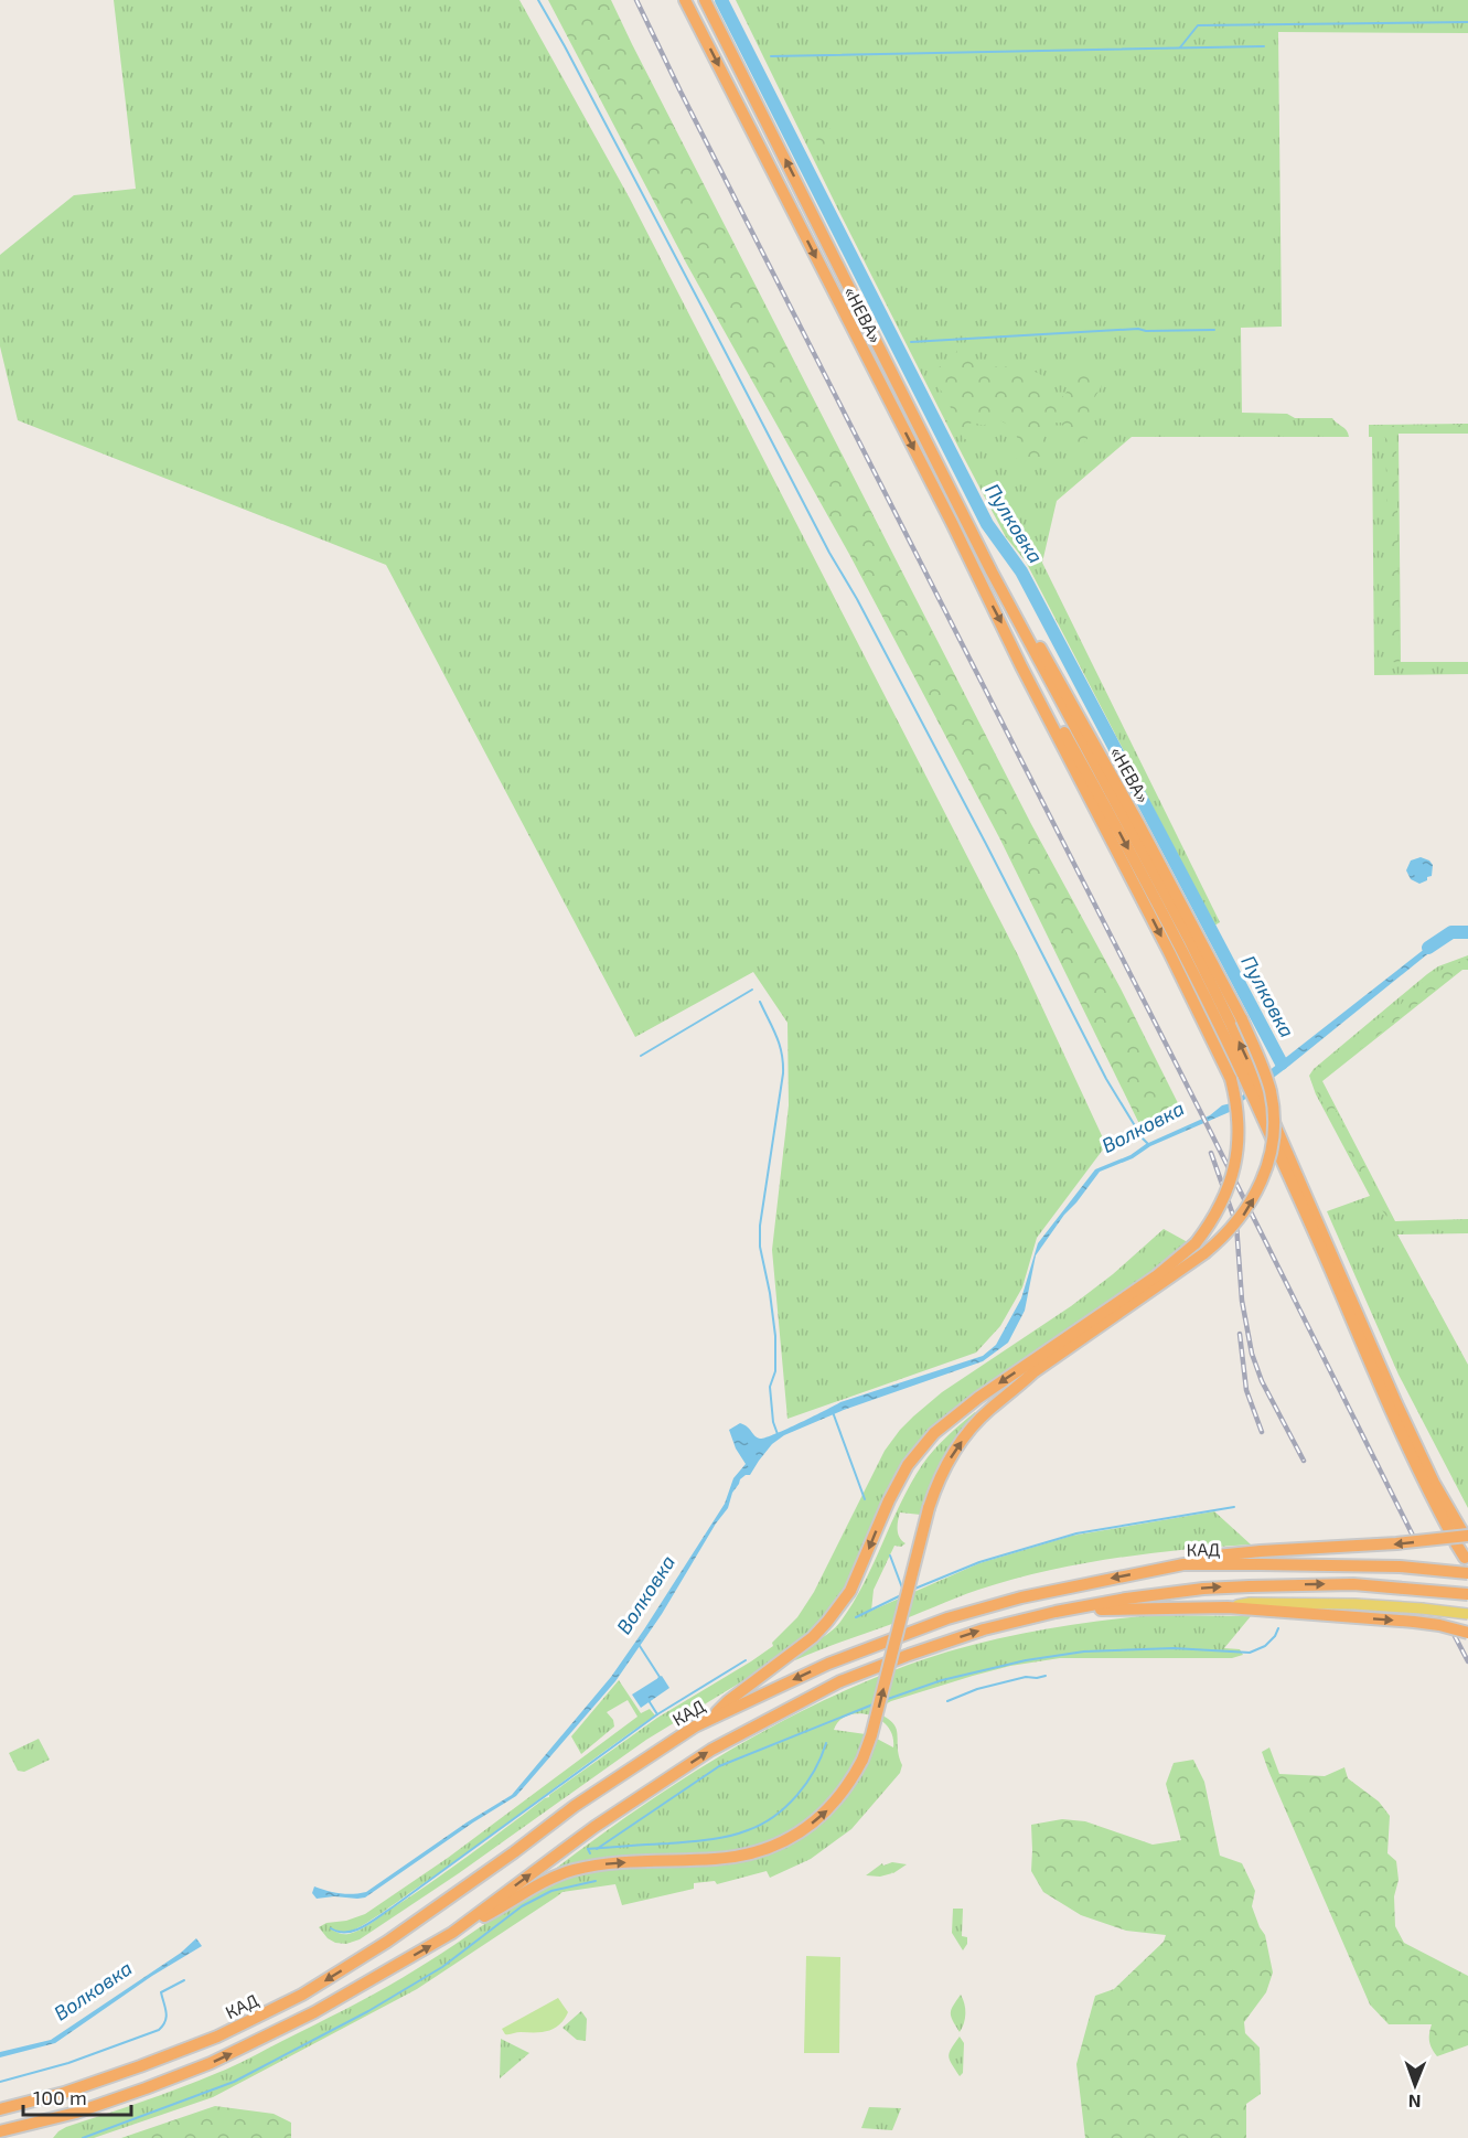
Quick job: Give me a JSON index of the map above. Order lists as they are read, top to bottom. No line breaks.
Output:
{"streets":{"highway":["«НЕВА»","КАД"]},"water":["Пулковка","Волковка"],"scale_bar":"100 m","north":"bottom"}
